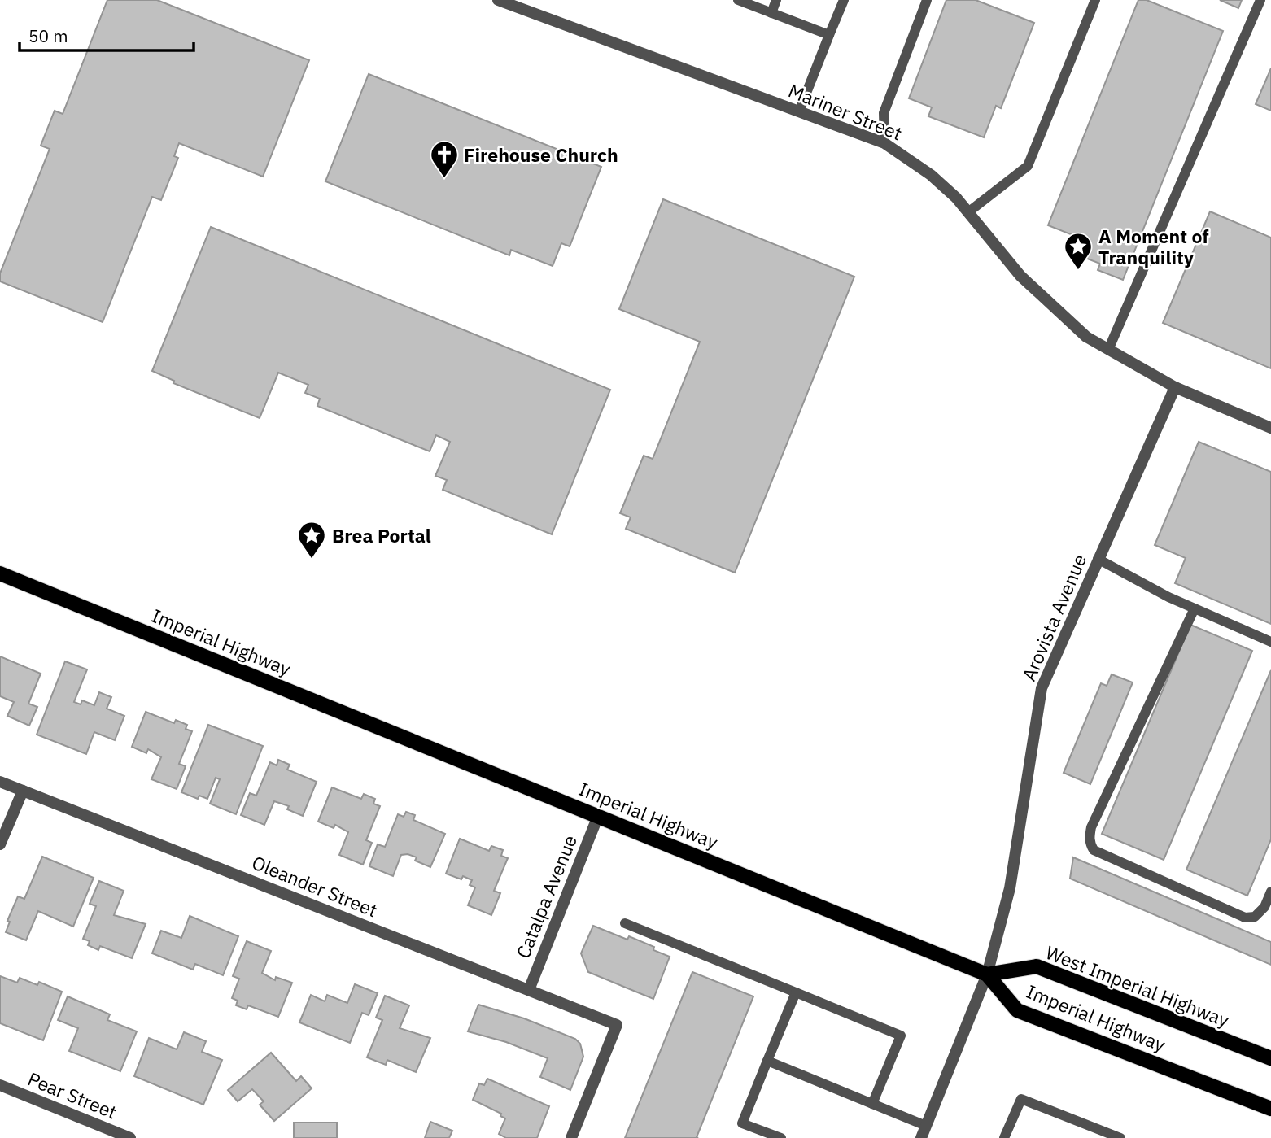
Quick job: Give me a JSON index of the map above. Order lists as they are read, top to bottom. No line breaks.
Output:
{"streets":{"main road":["Imperial Highway","West Imperial Highway"],"street":["Mariner Street","Arovista Avenue","Oleander Street","Catalpa Avenue","Pear Street"]},"crossings":[["Mariner Street","Arovista Avenue"],["Arovista Avenue","Imperial Highway"],["Arovista Avenue","West Imperial Highway"],["Imperial Highway","Catalpa Avenue"],["Imperial Highway","West Imperial Highway"],["Oleander Street","Catalpa Avenue"]],"places":{"church":["Firehouse Church"],"place":["A Moment of Tranquility","Brea Portal"]},"scale_bar":"50 m"}
